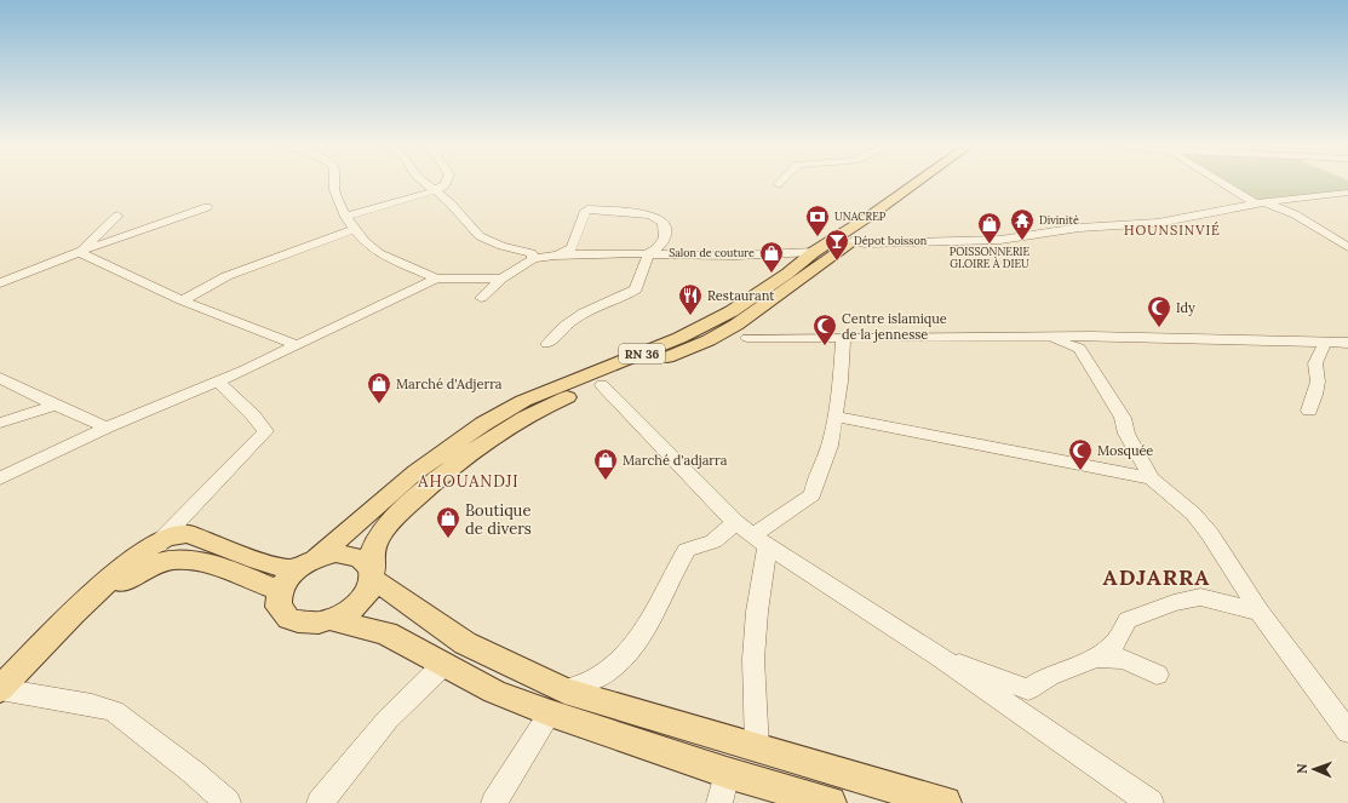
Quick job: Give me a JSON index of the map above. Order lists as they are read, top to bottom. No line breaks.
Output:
{"streets":{"main road":["RN 36"]},"districts":["HOUNSINVIÉ","AHOUANDJI","ADJARRA"],"places":{"bank":["UNACREP"],"temple":["Divinité"],"shop":["POISSONNERIE GLOIRE À DIEU","Salon de couture","Marché d'Adjerra","Marché d'adjarra","Boutique de divers"],"bar":["Dépot boisson"],"restaurant":["Restaurant"],"mosque":["Idy","Centre islamique de la jennesse","Mosquée"]},"north":"left"}
